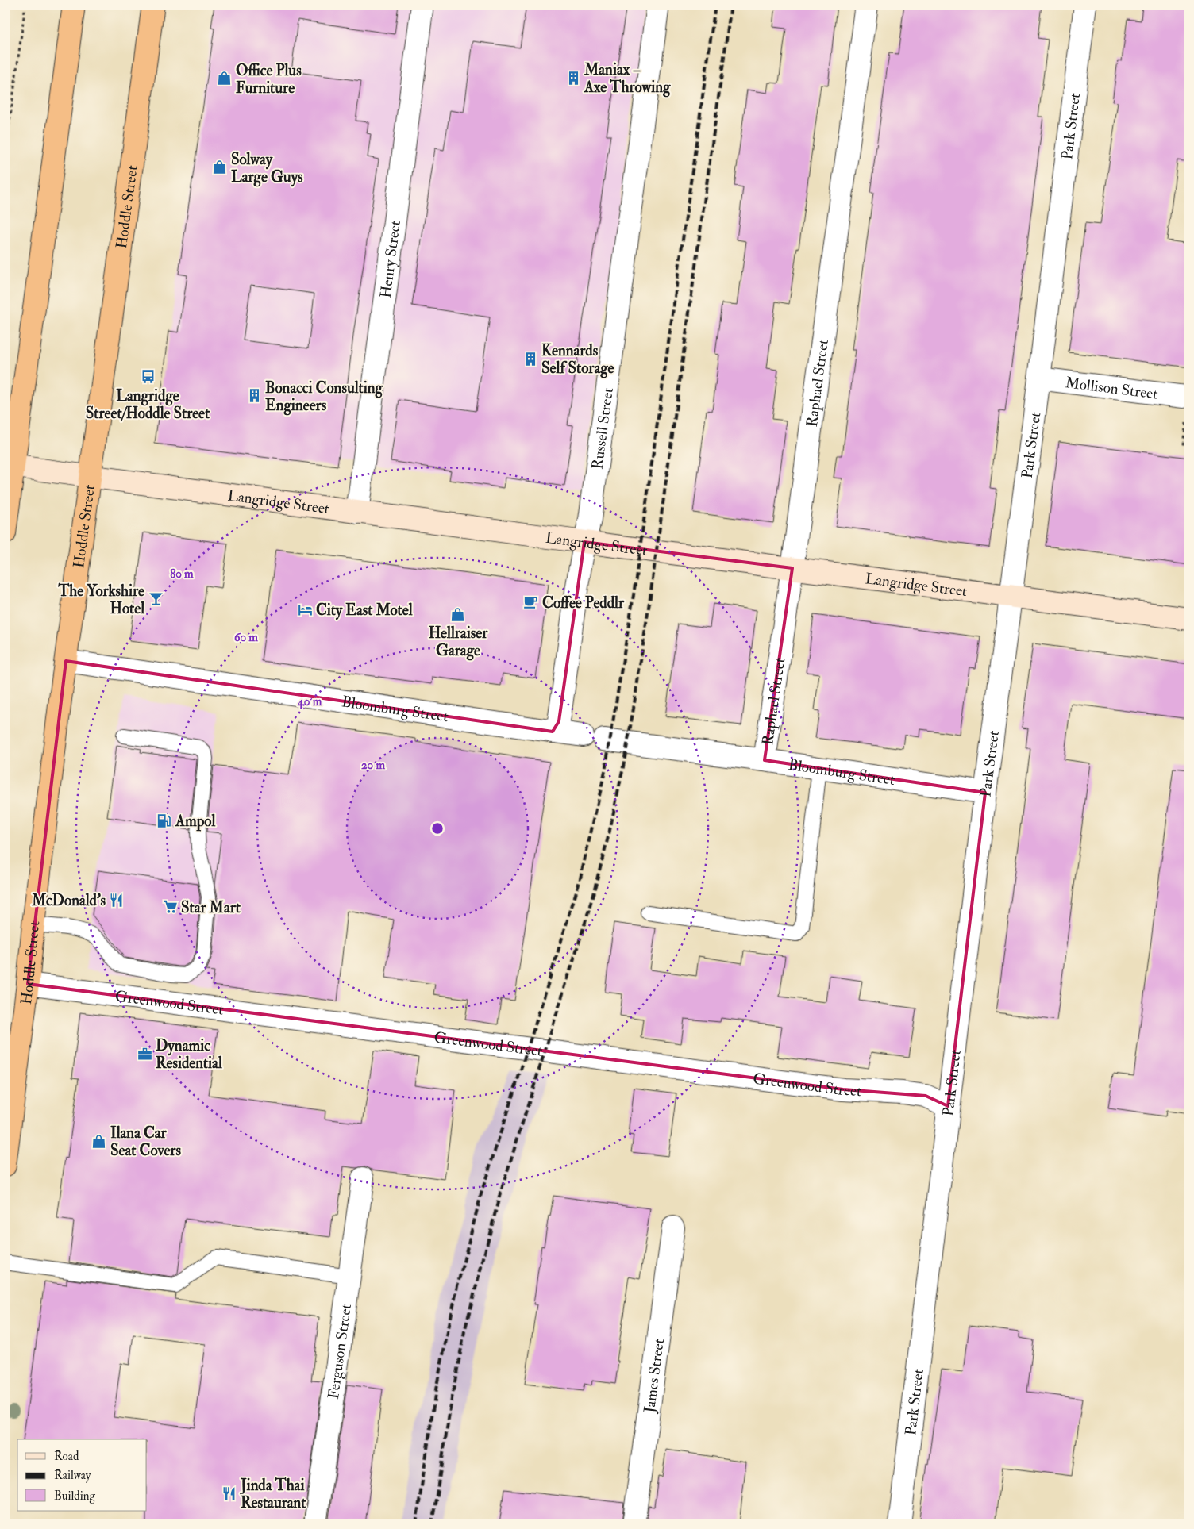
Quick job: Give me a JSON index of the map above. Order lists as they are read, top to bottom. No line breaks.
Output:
{"streets":{"highway":["Hoddle Street"],"street":["Park Street","Henry Street","Raphael Street","Mollison Street","Russell Street","Langridge Street","Bloomburg Street","Greenwood Street","Ferguson Street","James Street"]},"crossings":[["Park Street","Mollison Street"],["Park Street","Langridge Street"],["Park Street","Bloomburg Street"],["Park Street","Greenwood Street"],["Hoddle Street","Langridge Street"],["Hoddle Street","Bloomburg Street"],["Hoddle Street","Greenwood Street"],["Henry Street","Langridge Street"],["Raphael Street","Langridge Street"],["Raphael Street","Bloomburg Street"],["Russell Street","Langridge Street"],["Russell Street","Bloomburg Street"]],"places":{"building":["Maniax – Axe Throwing","Kennards Self Storage","Bonacci Consulting Engineers"],"shop":["Office Plus Furniture","Solway Large Guys","Hellraiser Garage","Ilana Car Seat Covers"],"bus stop":["Langridge Street/Hoddle Street"],"bar":["The Yorkshire Hotel"],"cafe":["Coffee Peddlr"],"hotel":["City East Motel"],"fuel station":["Ampol"],"restaurant":["McDonald's","Jinda Thai Restaurant"],"supermarket":["Star Mart"],"office":["Dynamic Residential"]},"legend":["Road","Railway","Building"],"rings":["80 m","60 m","40 m","20 m"]}
